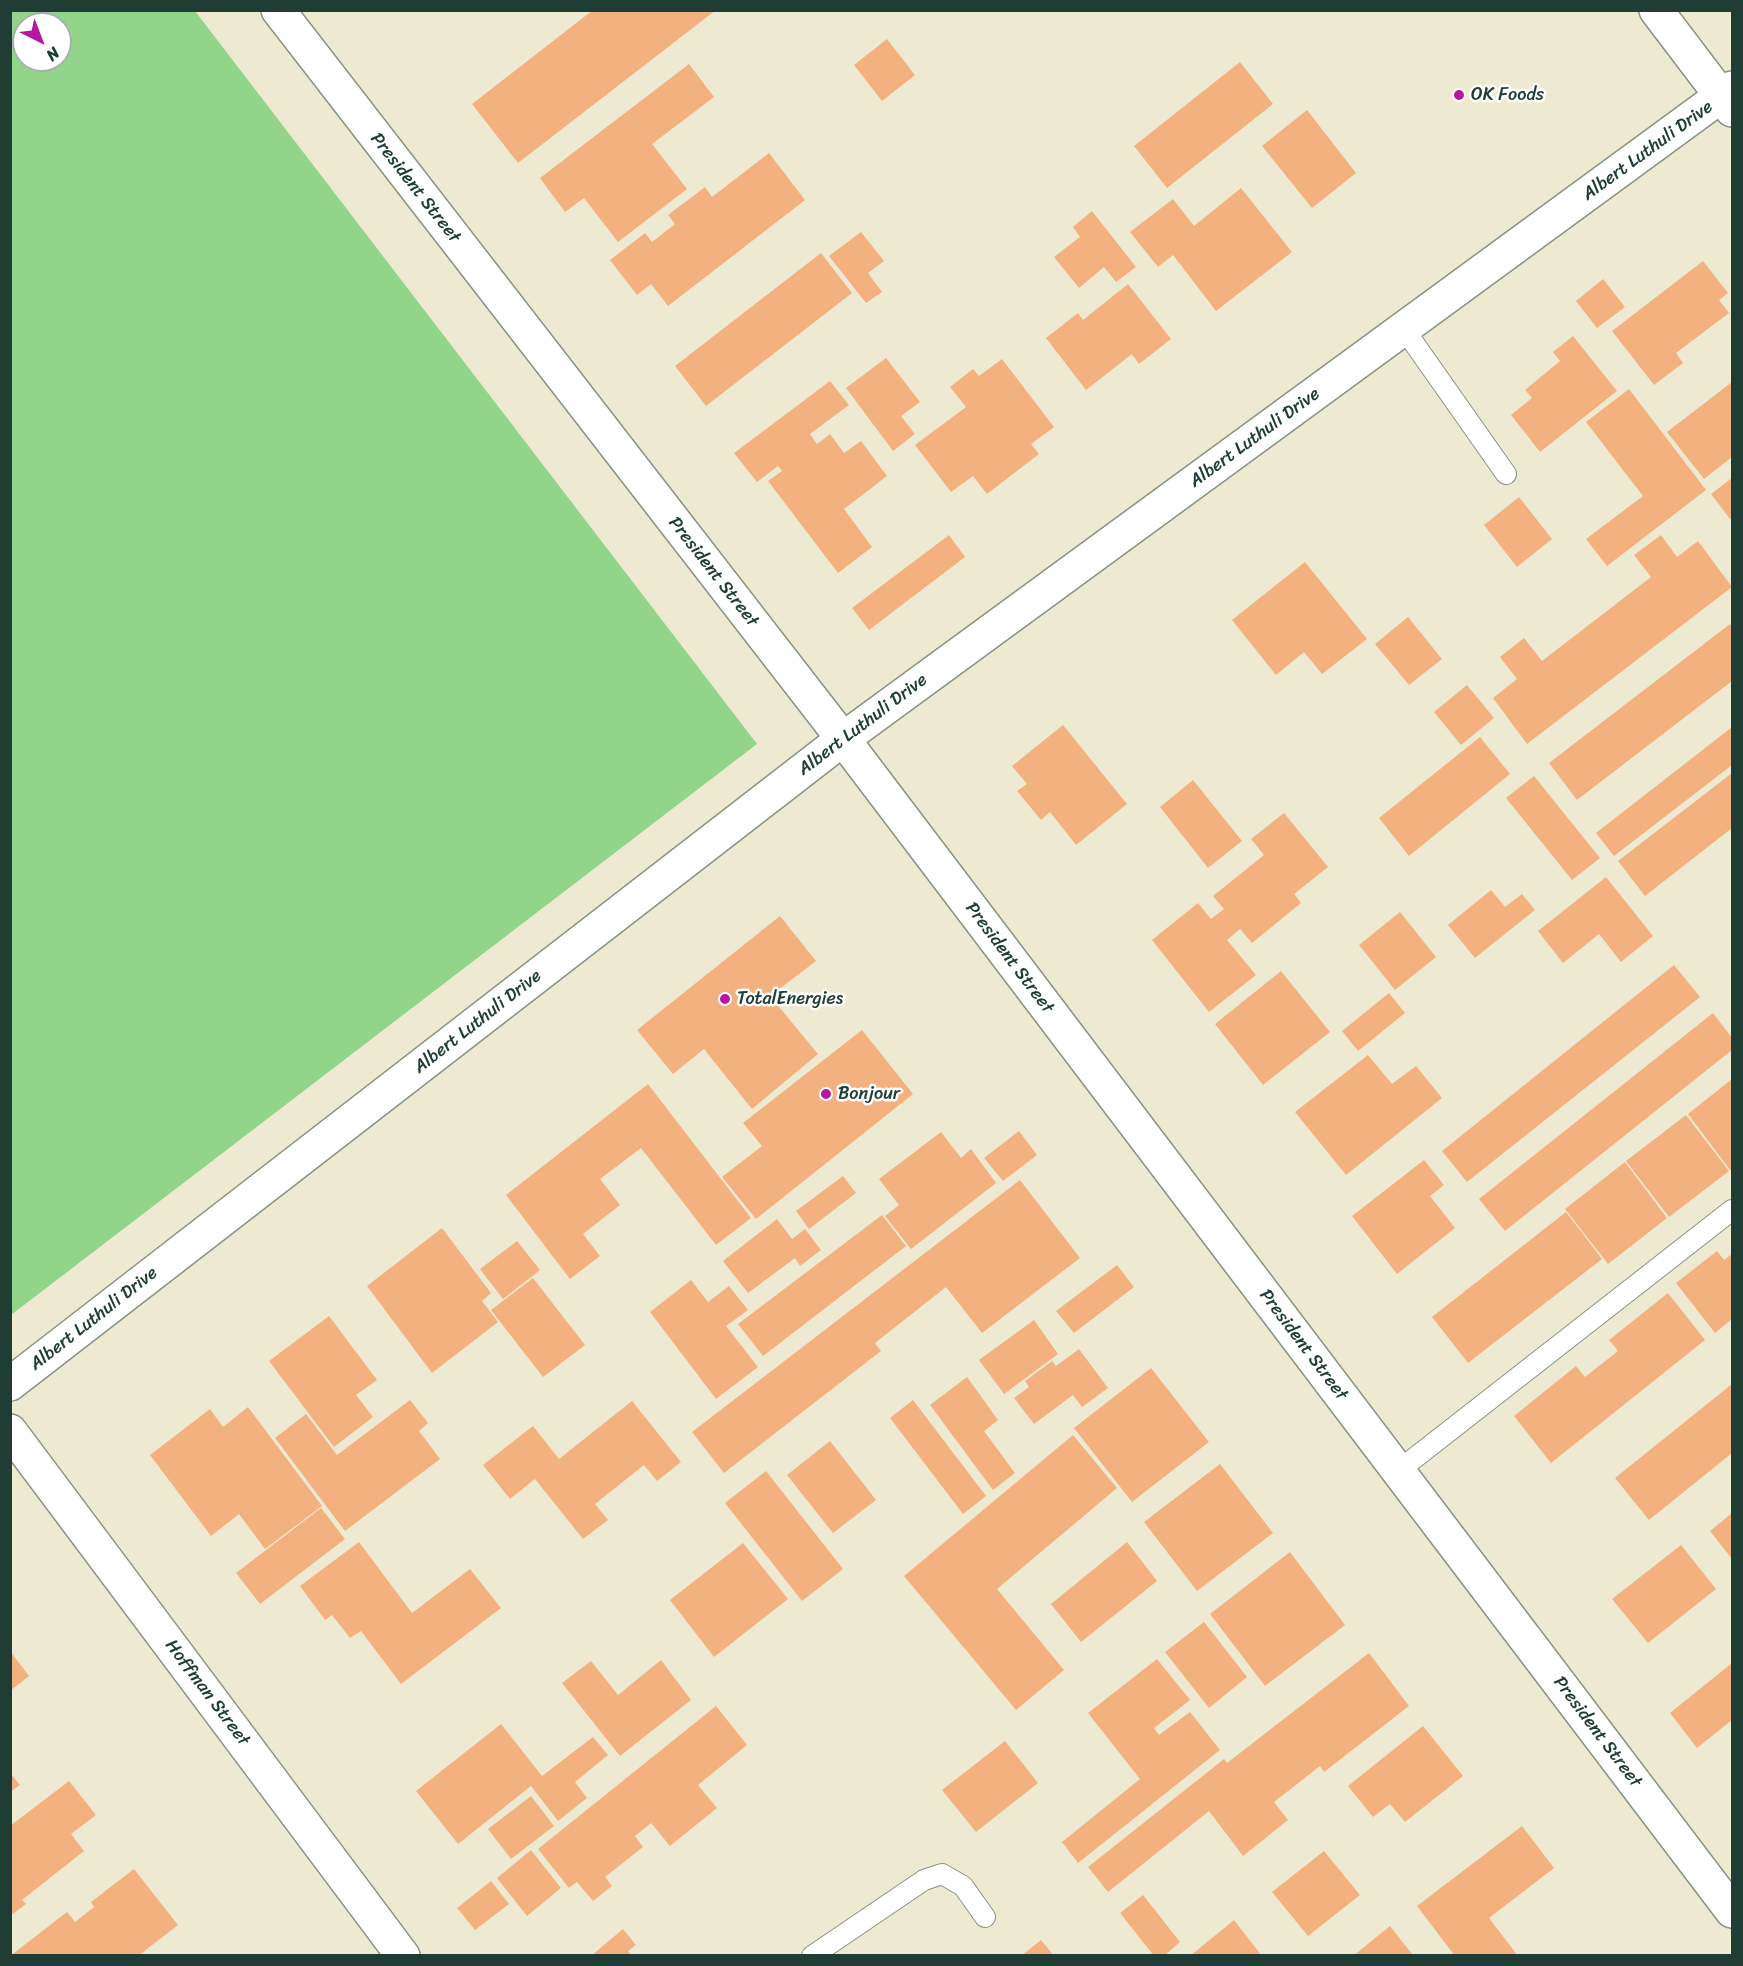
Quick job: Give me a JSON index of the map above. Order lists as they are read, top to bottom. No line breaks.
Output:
{"streets":{"street":["Albert Luthuli Drive","President Street","Hoffman Street"]},"crossings":[["Albert Luthuli Drive","President Street"]],"places":["OK Foods","TotalEnergies","Bonjour"],"north":"bottom right"}
